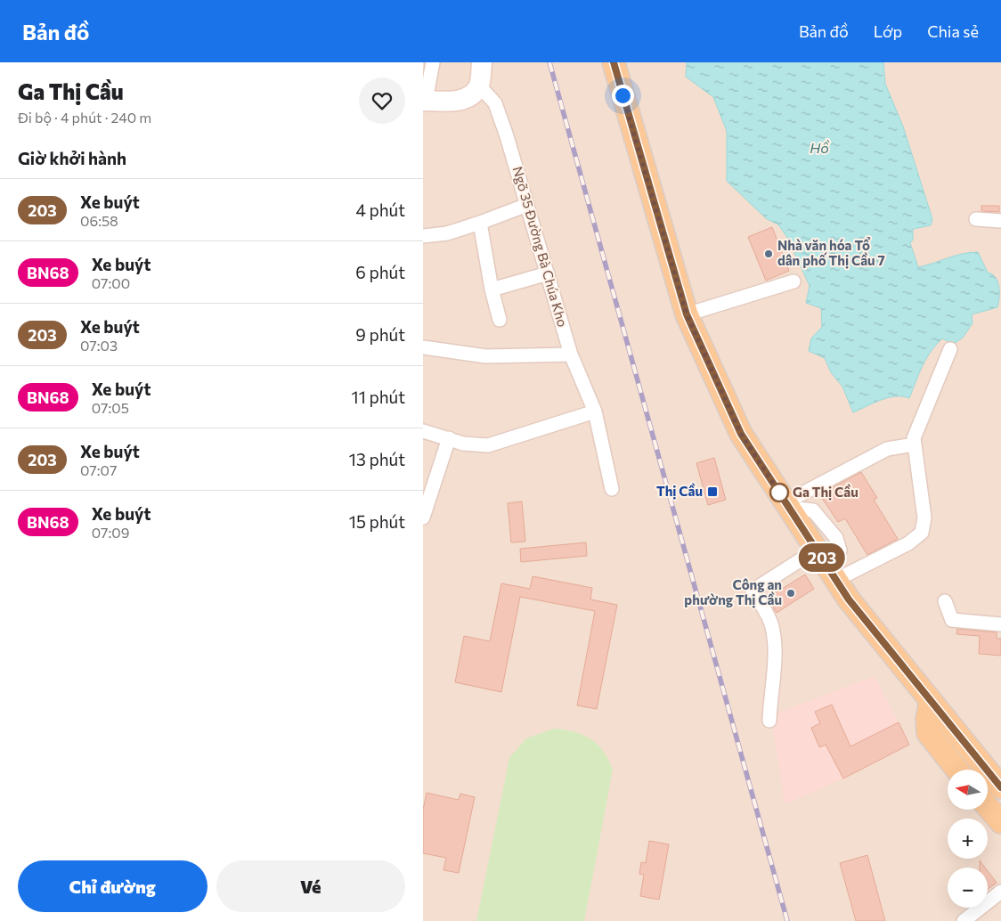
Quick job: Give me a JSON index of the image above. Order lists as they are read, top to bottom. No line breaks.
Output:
{"streets":{"street":["Ngõ 35 Đường Bà Chúa Kho"]},"water":["Hồ"],"places":{"other":["Nhà văn hóa Tổ dân phố Thị Cầu 7","Ga Thị Cầu","Công an phường Thị Cầu"],"transit":["Thị Cầu"]},"lines":["bus line 203"],"north":"left","page":{"header":"Bản đồ","nav":["Bản đồ","Lớp","Chia sẻ"],"heading":[["Ga Thị Cầu","Đi bộ · 4 phút · 240 m"],"Giờ khởi hành"],"on_map":"203","list":[{"mark":"203","name":"Xe buýt","note":"06:58","value":"4 phút"},{"mark":"BN68","name":"Xe buýt","note":"07:00","value":"6 phút"},{"mark":"203","name":"Xe buýt","note":"07:03","value":"9 phút"},{"mark":"BN68","name":"Xe buýt","note":"07:05","value":"11 phút"},{"mark":"203","name":"Xe buýt","note":"07:07","value":"13 phút"},{"mark":"BN68","name":"Xe buýt","note":"07:09","value":"15 phút"}],"map_buttons":["+","−"],"buttons":["Chỉ đường","Vé"]}}
